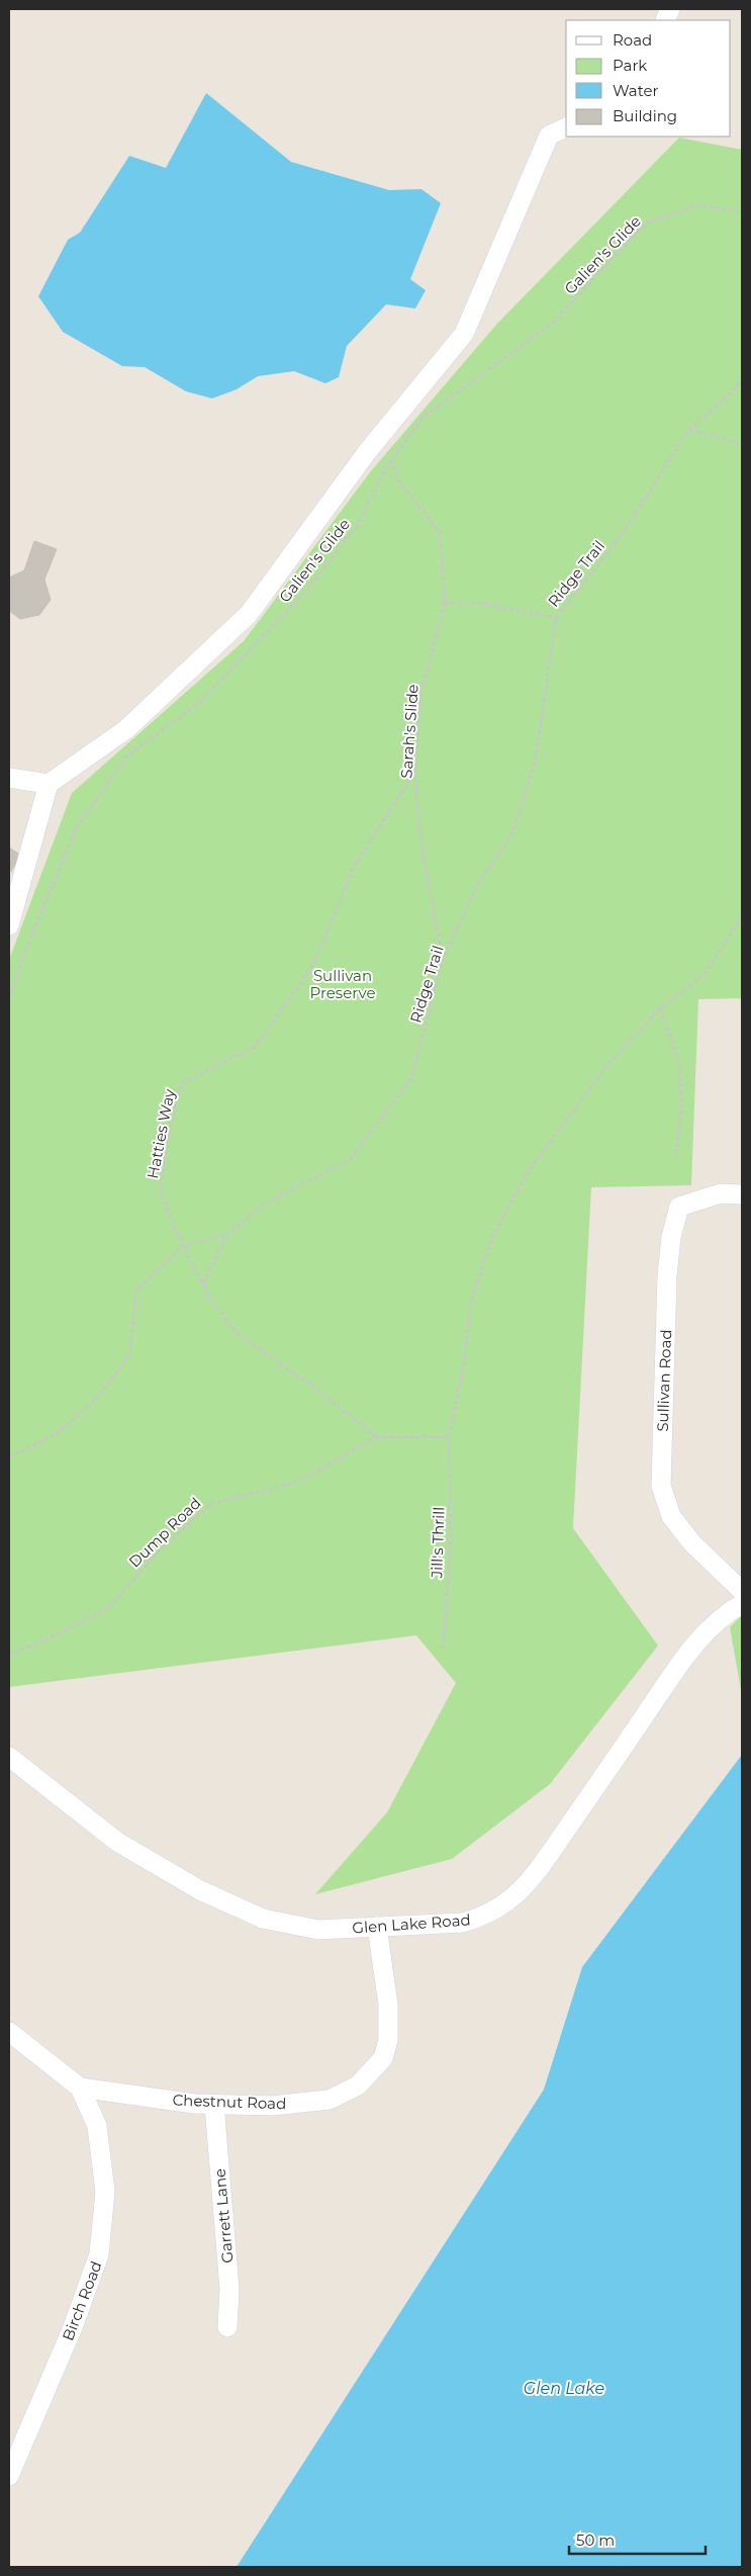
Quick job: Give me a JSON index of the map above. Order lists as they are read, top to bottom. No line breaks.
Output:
{"streets":{"street":["Sullivan Road","Glen Lake Road","Chestnut Road","Garrett Lane","Birch Road"],"path":["Galien's Glide","Ridge Trail","Sarah's Slide","Hatties Way","Dump Road","Jill's Thrill"]},"crossings":[["Galien's Glide","Sarah's Slide"],["Ridge Trail","Sarah's Slide"],["Ridge Trail","Hatties Way"],["Sarah's Slide","Hatties Way"],["Hatties Way","Dump Road"],["Glen Lake Road","Chestnut Road"],["Chestnut Road","Garrett Lane"],["Chestnut Road","Birch Road"]],"water":["Glen Lake"],"parks":["Sullivan Preserve"],"legend":["Road","Park","Water","Building"],"scale_bar":"50 m"}
